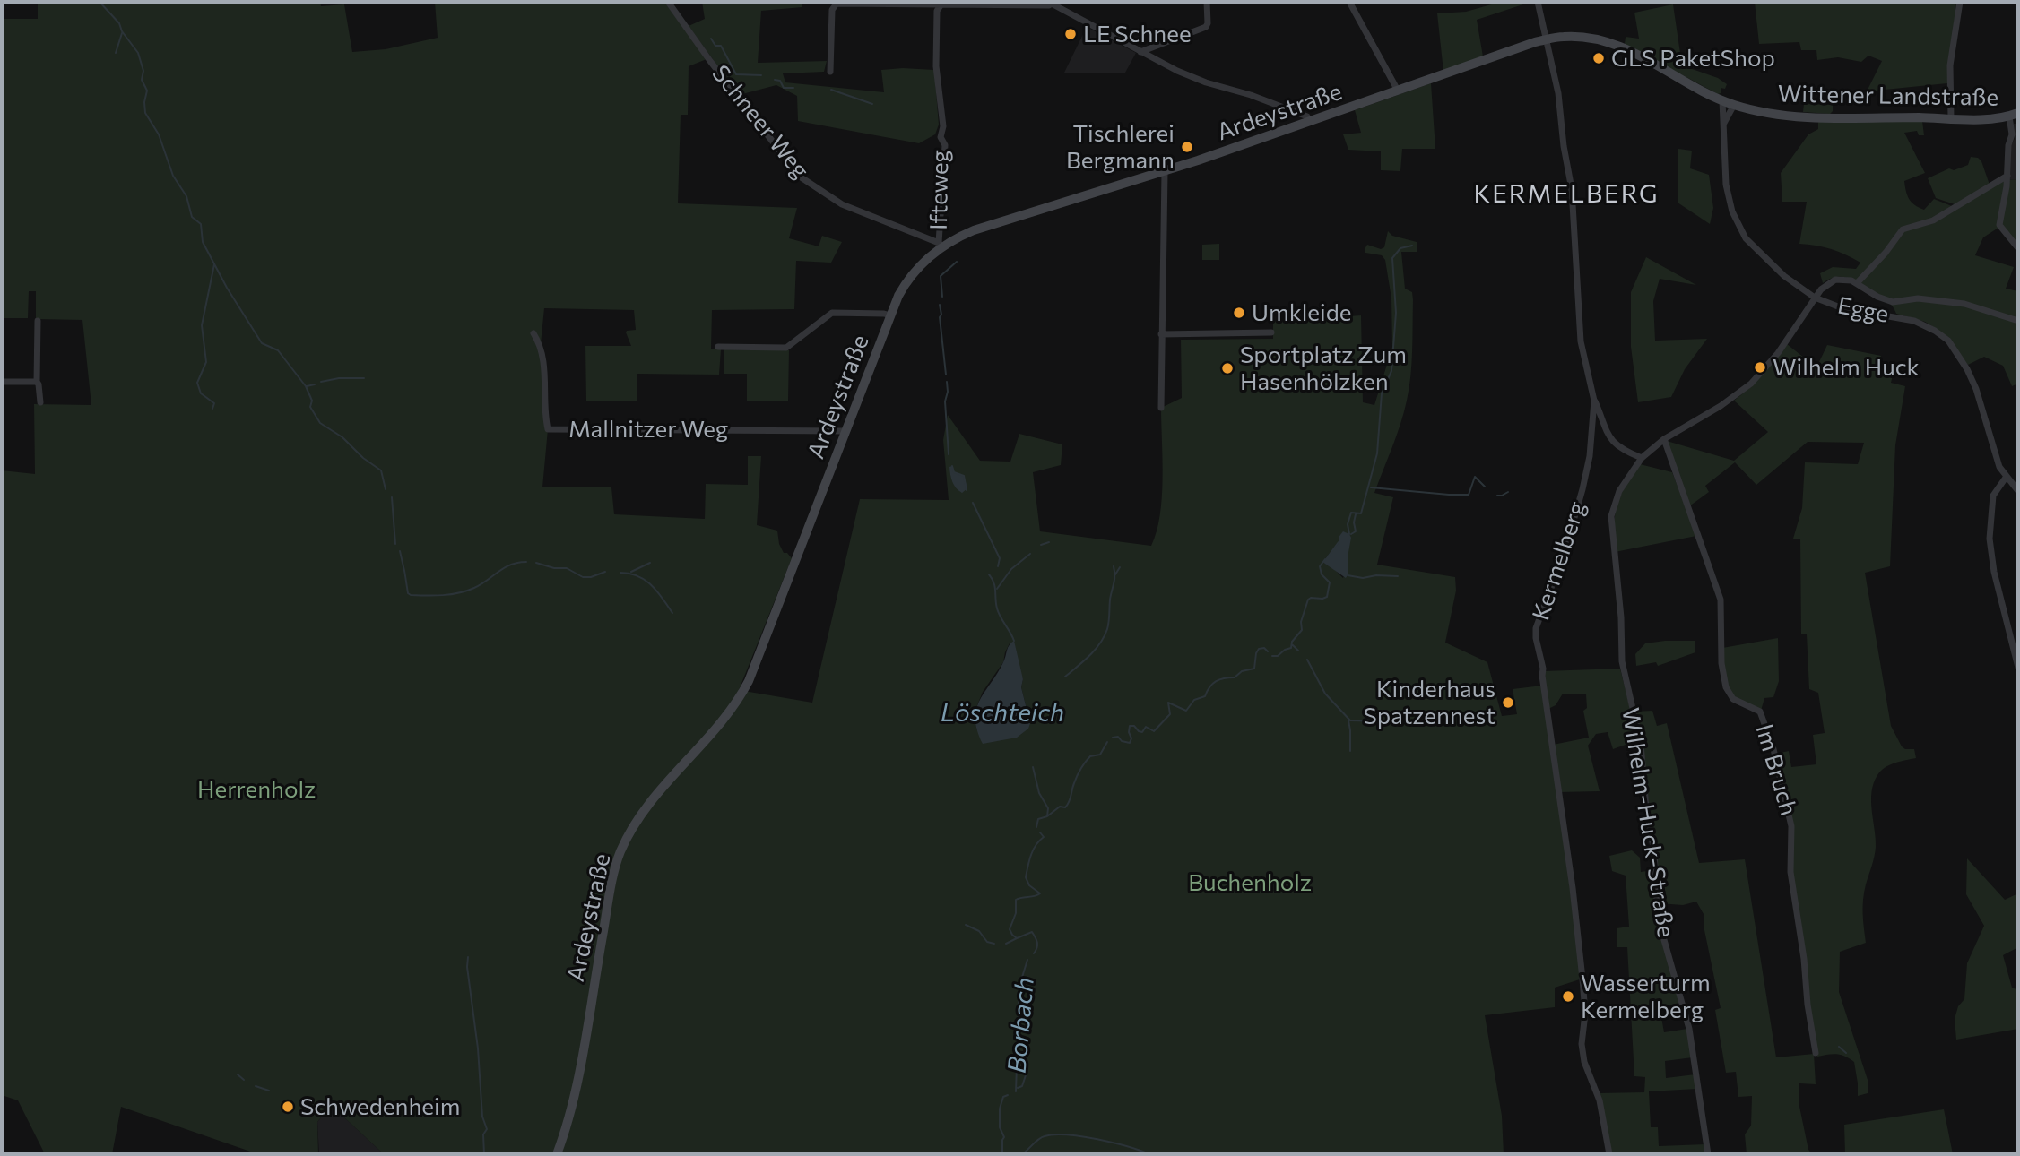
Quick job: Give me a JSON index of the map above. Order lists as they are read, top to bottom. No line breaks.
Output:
{"streets":{"main road":["Wittener Landstraße","Ardeystraße"],"street":["Schneer Weg","Ifteweg","Egge","Mallnitzer Weg","Kermelberg","Im Bruch","Wilhelm-Huck-Straße"]},"crossings":[["Wittener Landstraße","Ardeystraße"],["Wittener Landstraße","Egge"],["Wittener Landstraße","Kermelberg"],["Ardeystraße","Schneer Weg"],["Ardeystraße","Ifteweg"],["Ardeystraße","Mallnitzer Weg"],["Ardeystraße","Kermelberg"],["Schneer Weg","Ifteweg"],["Egge","Wilhelm-Huck-Straße"],["Im Bruch","Wilhelm-Huck-Straße"]],"districts":["KERMELBERG"],"water":["Löschteich","Borbach"],"parks":["Herrenholz","Buchenholz"],"places":["LE Schnee","GLS PaketShop","Tischlerei Bergmann","Umkleide","Wilhelm Huck","Sportplatz Zum Hasenhölzken","Kinderhaus Spatzennest","Wasserturm Kermelberg","Schwedenheim"]}
